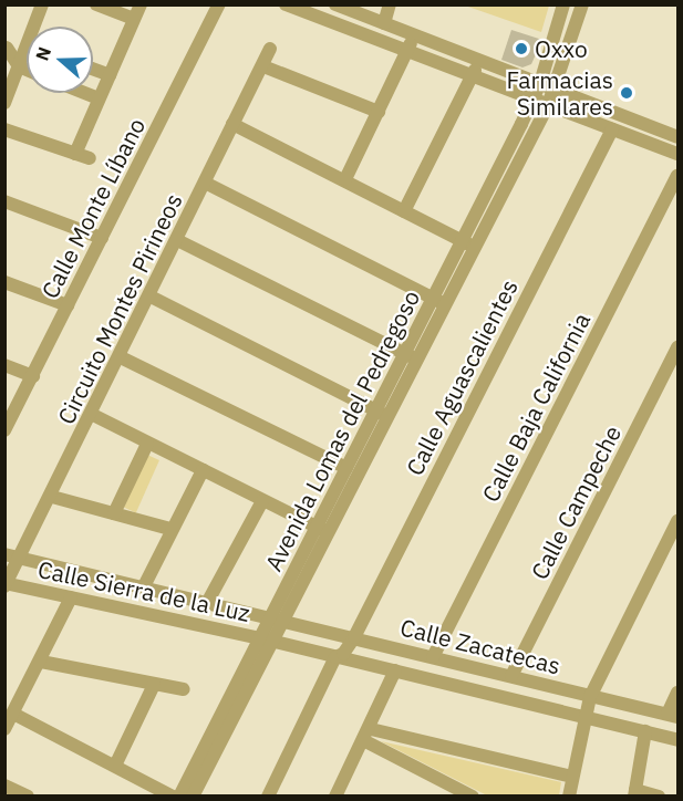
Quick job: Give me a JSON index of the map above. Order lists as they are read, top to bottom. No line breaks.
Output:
{"streets":{"street":["Calle Monte Líbano","Circuito Montes Pirineos","Calle Aguascalientes","Calle Baja California","Avenida Lomas del Pedregoso","Calle Campeche","Calle Sierra de la Luz","Calle Zacatecas"]},"crossings":[["Circuito Montes Pirineos","Calle Sierra de la Luz"],["Calle Aguascalientes","Calle Zacatecas"],["Calle Baja California","Calle Zacatecas"],["Avenida Lomas del Pedregoso","Calle Sierra de la Luz"],["Avenida Lomas del Pedregoso","Calle Zacatecas"],["Calle Campeche","Calle Zacatecas"],["Calle Sierra de la Luz","Calle Zacatecas"]],"places":["Oxxo","Farmacias Similares"],"north":"left"}
